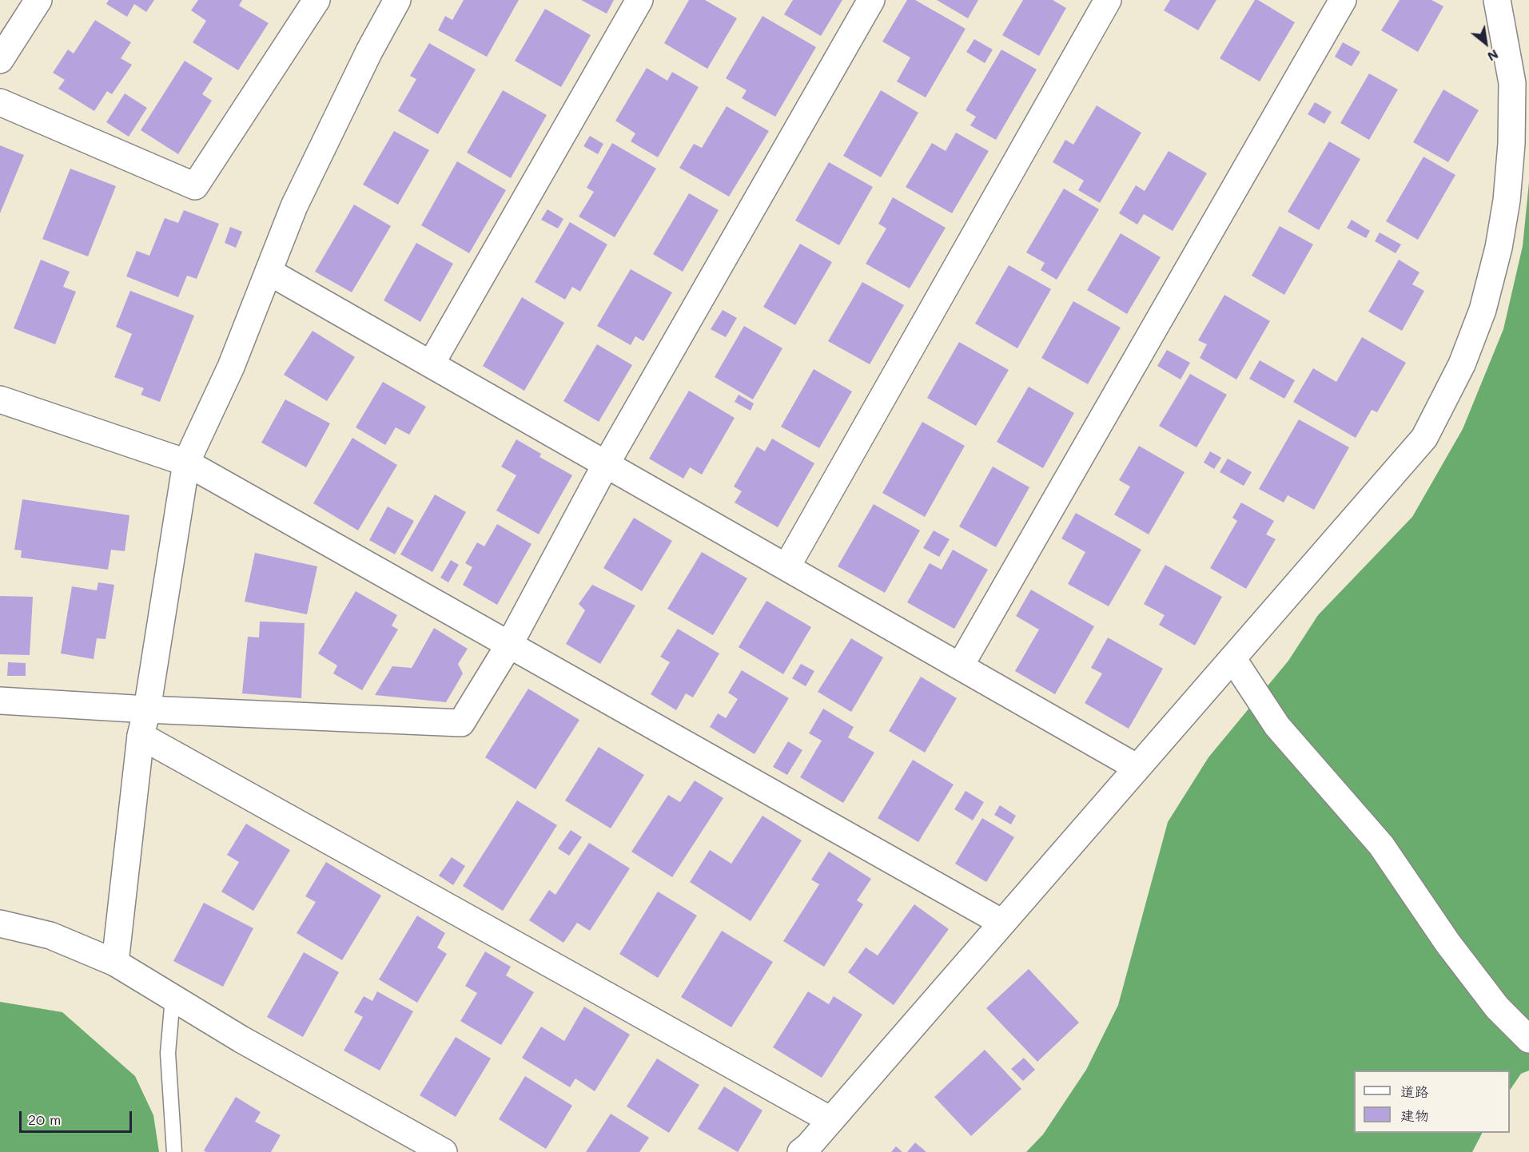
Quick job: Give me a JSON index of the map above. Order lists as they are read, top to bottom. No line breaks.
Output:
{"legend":["道路","建物"],"scale_bar":"20 m","north":"bottom right"}
